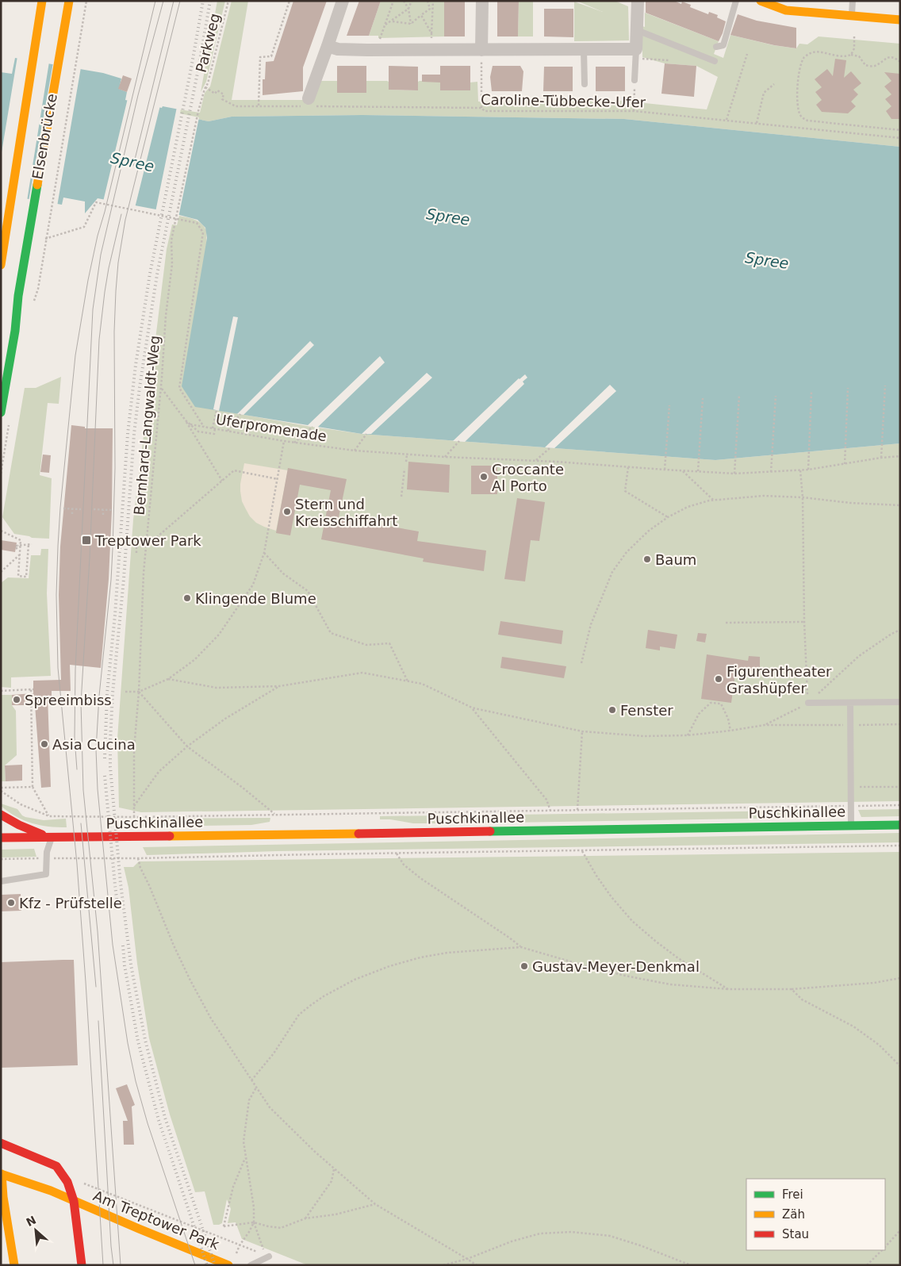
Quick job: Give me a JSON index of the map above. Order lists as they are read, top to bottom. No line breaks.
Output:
{"streets":{"main road":["Elsenbrücke","Puschkinallee","Am Treptower Park"],"path":["Parkweg","Caroline-Tübbecke-Ufer","Bernhard-Langwaldt-Weg","Uferpromenade"]},"crossings":[["Parkweg","Caroline-Tübbecke-Ufer"],["Parkweg","Bernhard-Langwaldt-Weg"]],"water":["Spree"],"places":{"other":["Croccante Al Porto","Stern und Kreisschiffahrt","Baum","Klingende Blume","Figurentheater Grashüpfer","Spreeimbiss","Fenster","Asia Cucina","Kfz - Prüfstelle","Gustav-Meyer-Denkmal"],"transit":["Treptower Park"]},"legend":["Frei","Zäh","Stau"],"north":"top left"}
